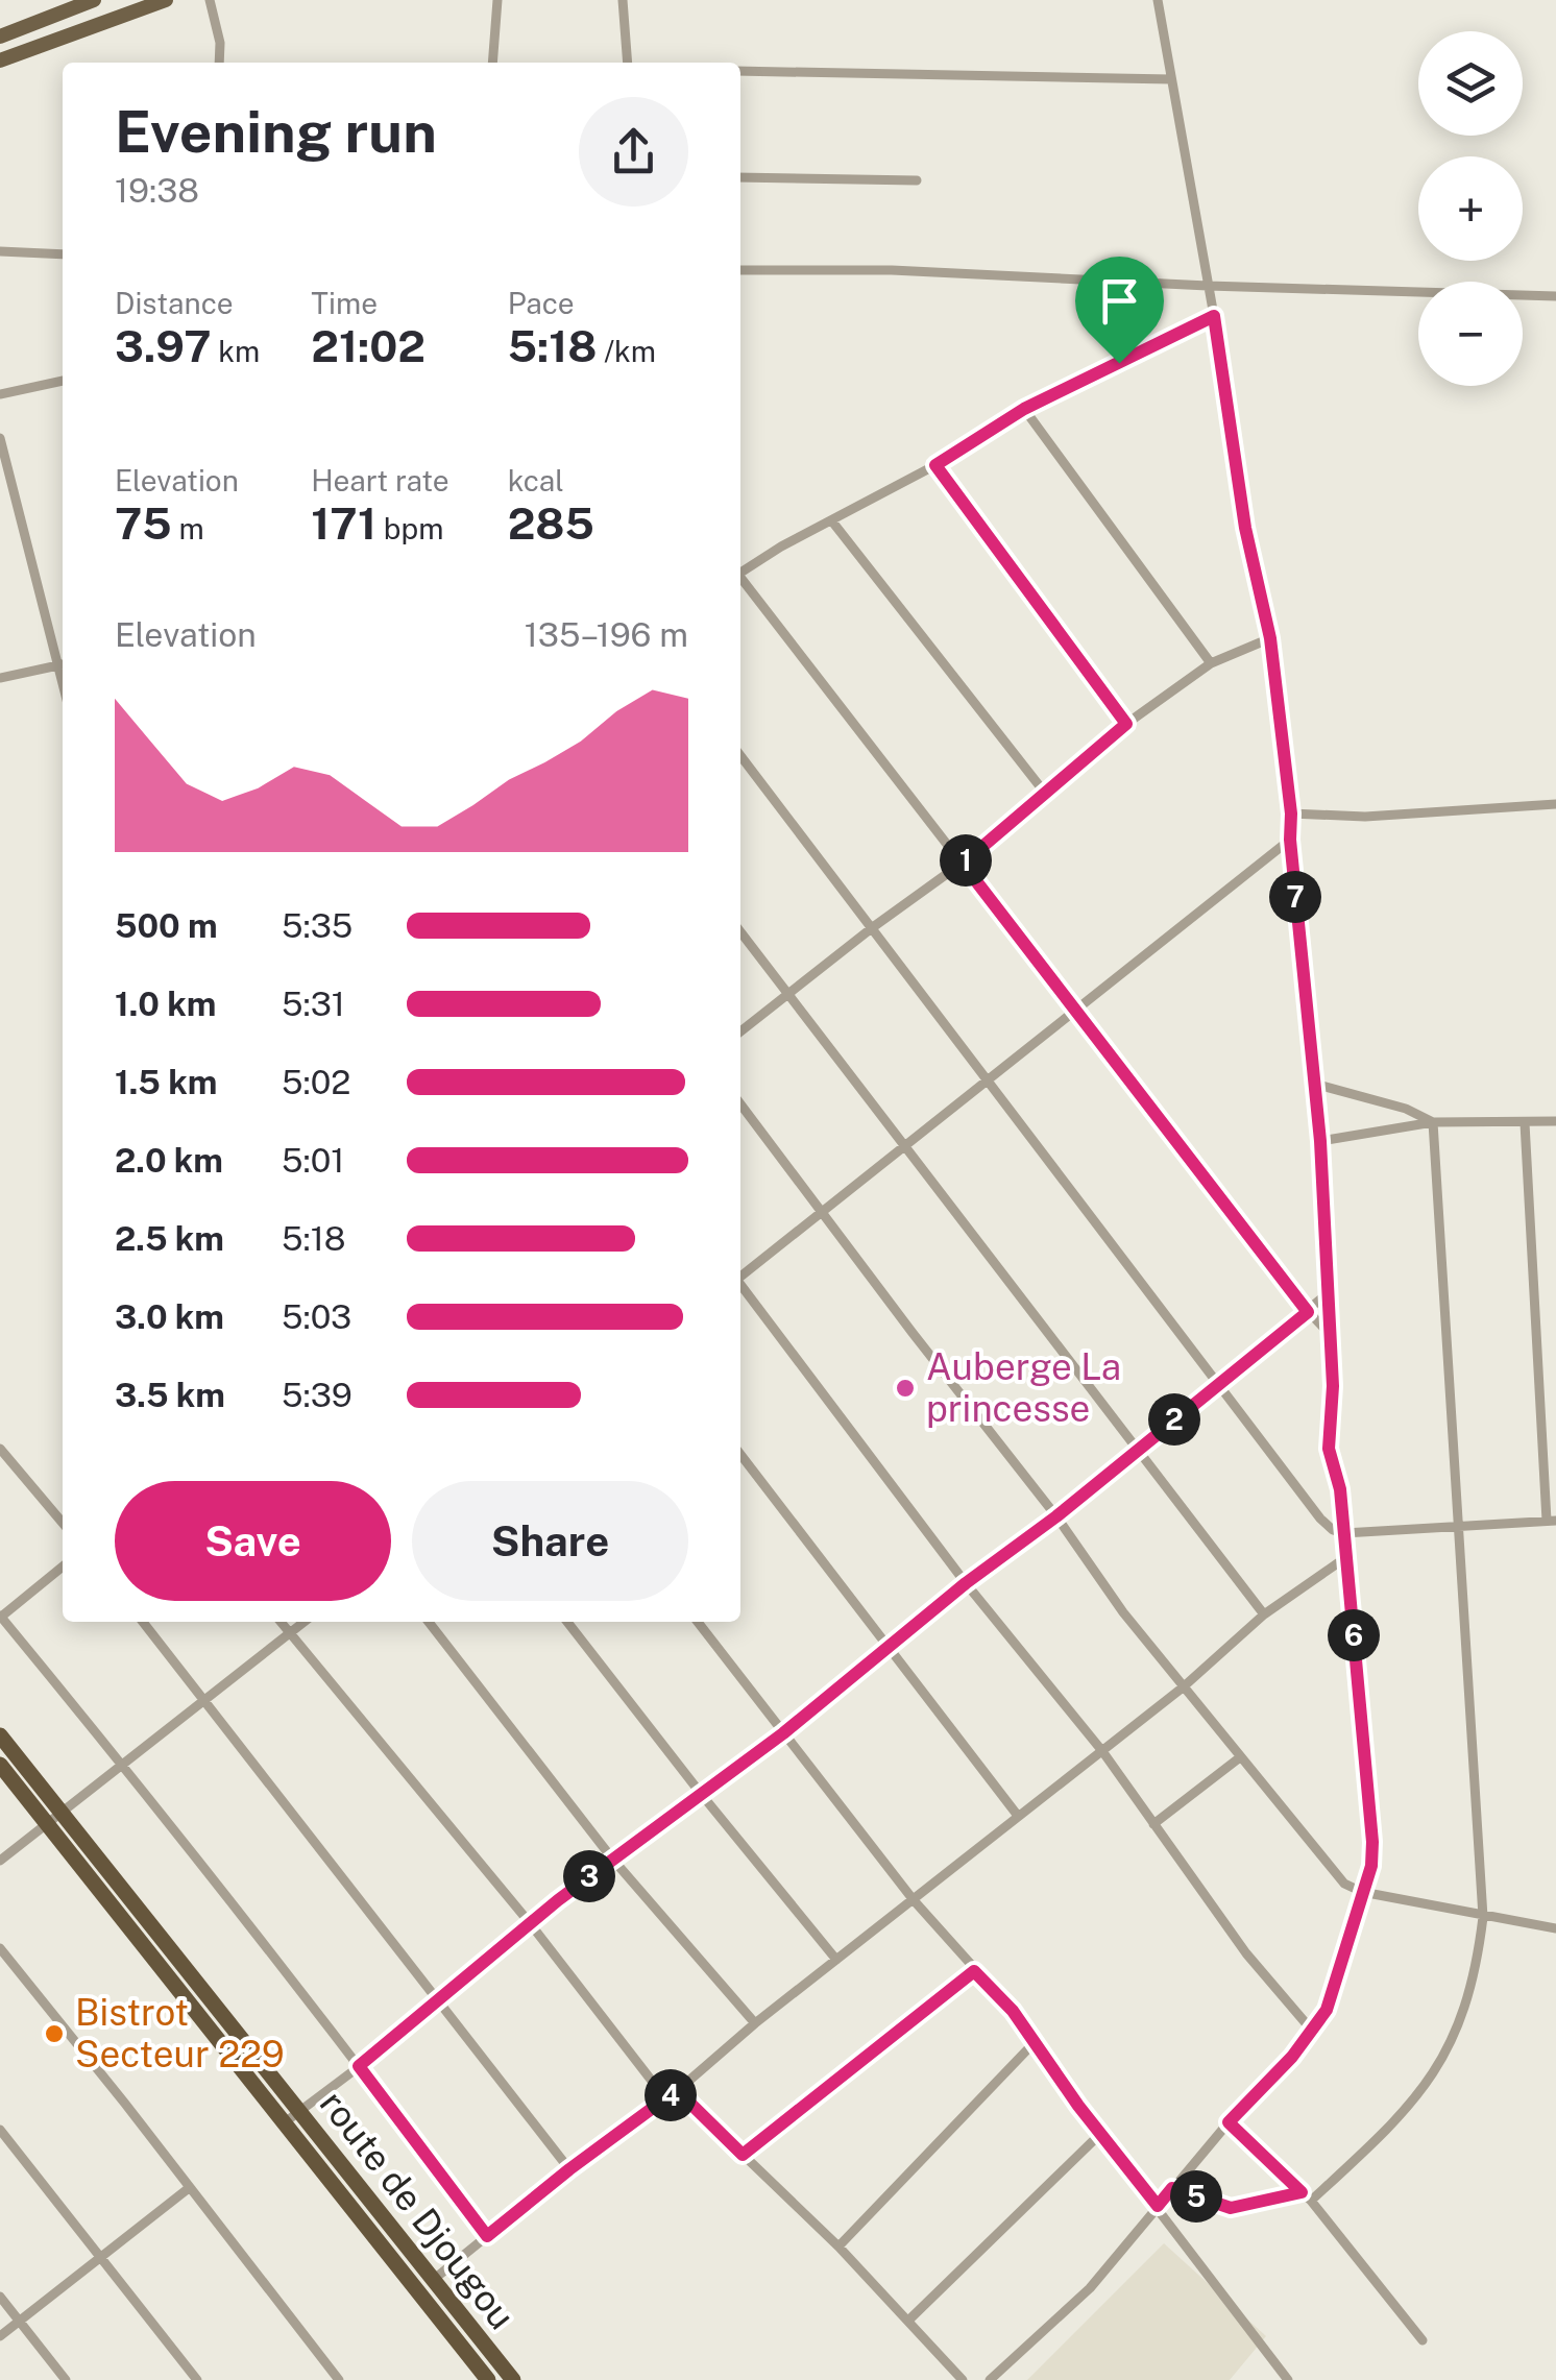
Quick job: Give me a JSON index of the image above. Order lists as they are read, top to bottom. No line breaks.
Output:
{"streets":{"highway":["route de Djougou"]},"places":["Auberge La princesse","Bistrot Secteur 229"],"page":{"map_buttons":["+","−"],"heading":["Evening run","19:38"],"stats":[["Distance","3.97 km"],["Time","21:02"],["Pace","5:18 /km"],["Elevation","75 m"],["Heart rate","171 bpm"],["kcal","285"]],"chart":["Elevation","135–196 m"],"pins":["1","7","2","6","3","4","5"],"list":[{"name":"500 m","note":"5:35"},{"name":"1.0 km","note":"5:31"},{"name":"1.5 km","note":"5:02"},{"name":"2.0 km","note":"5:01"},{"name":"2.5 km","note":"5:18"},{"name":"3.0 km","note":"5:03"},{"name":"3.5 km","note":"5:39"}],"buttons":["Save","Share"]}}
